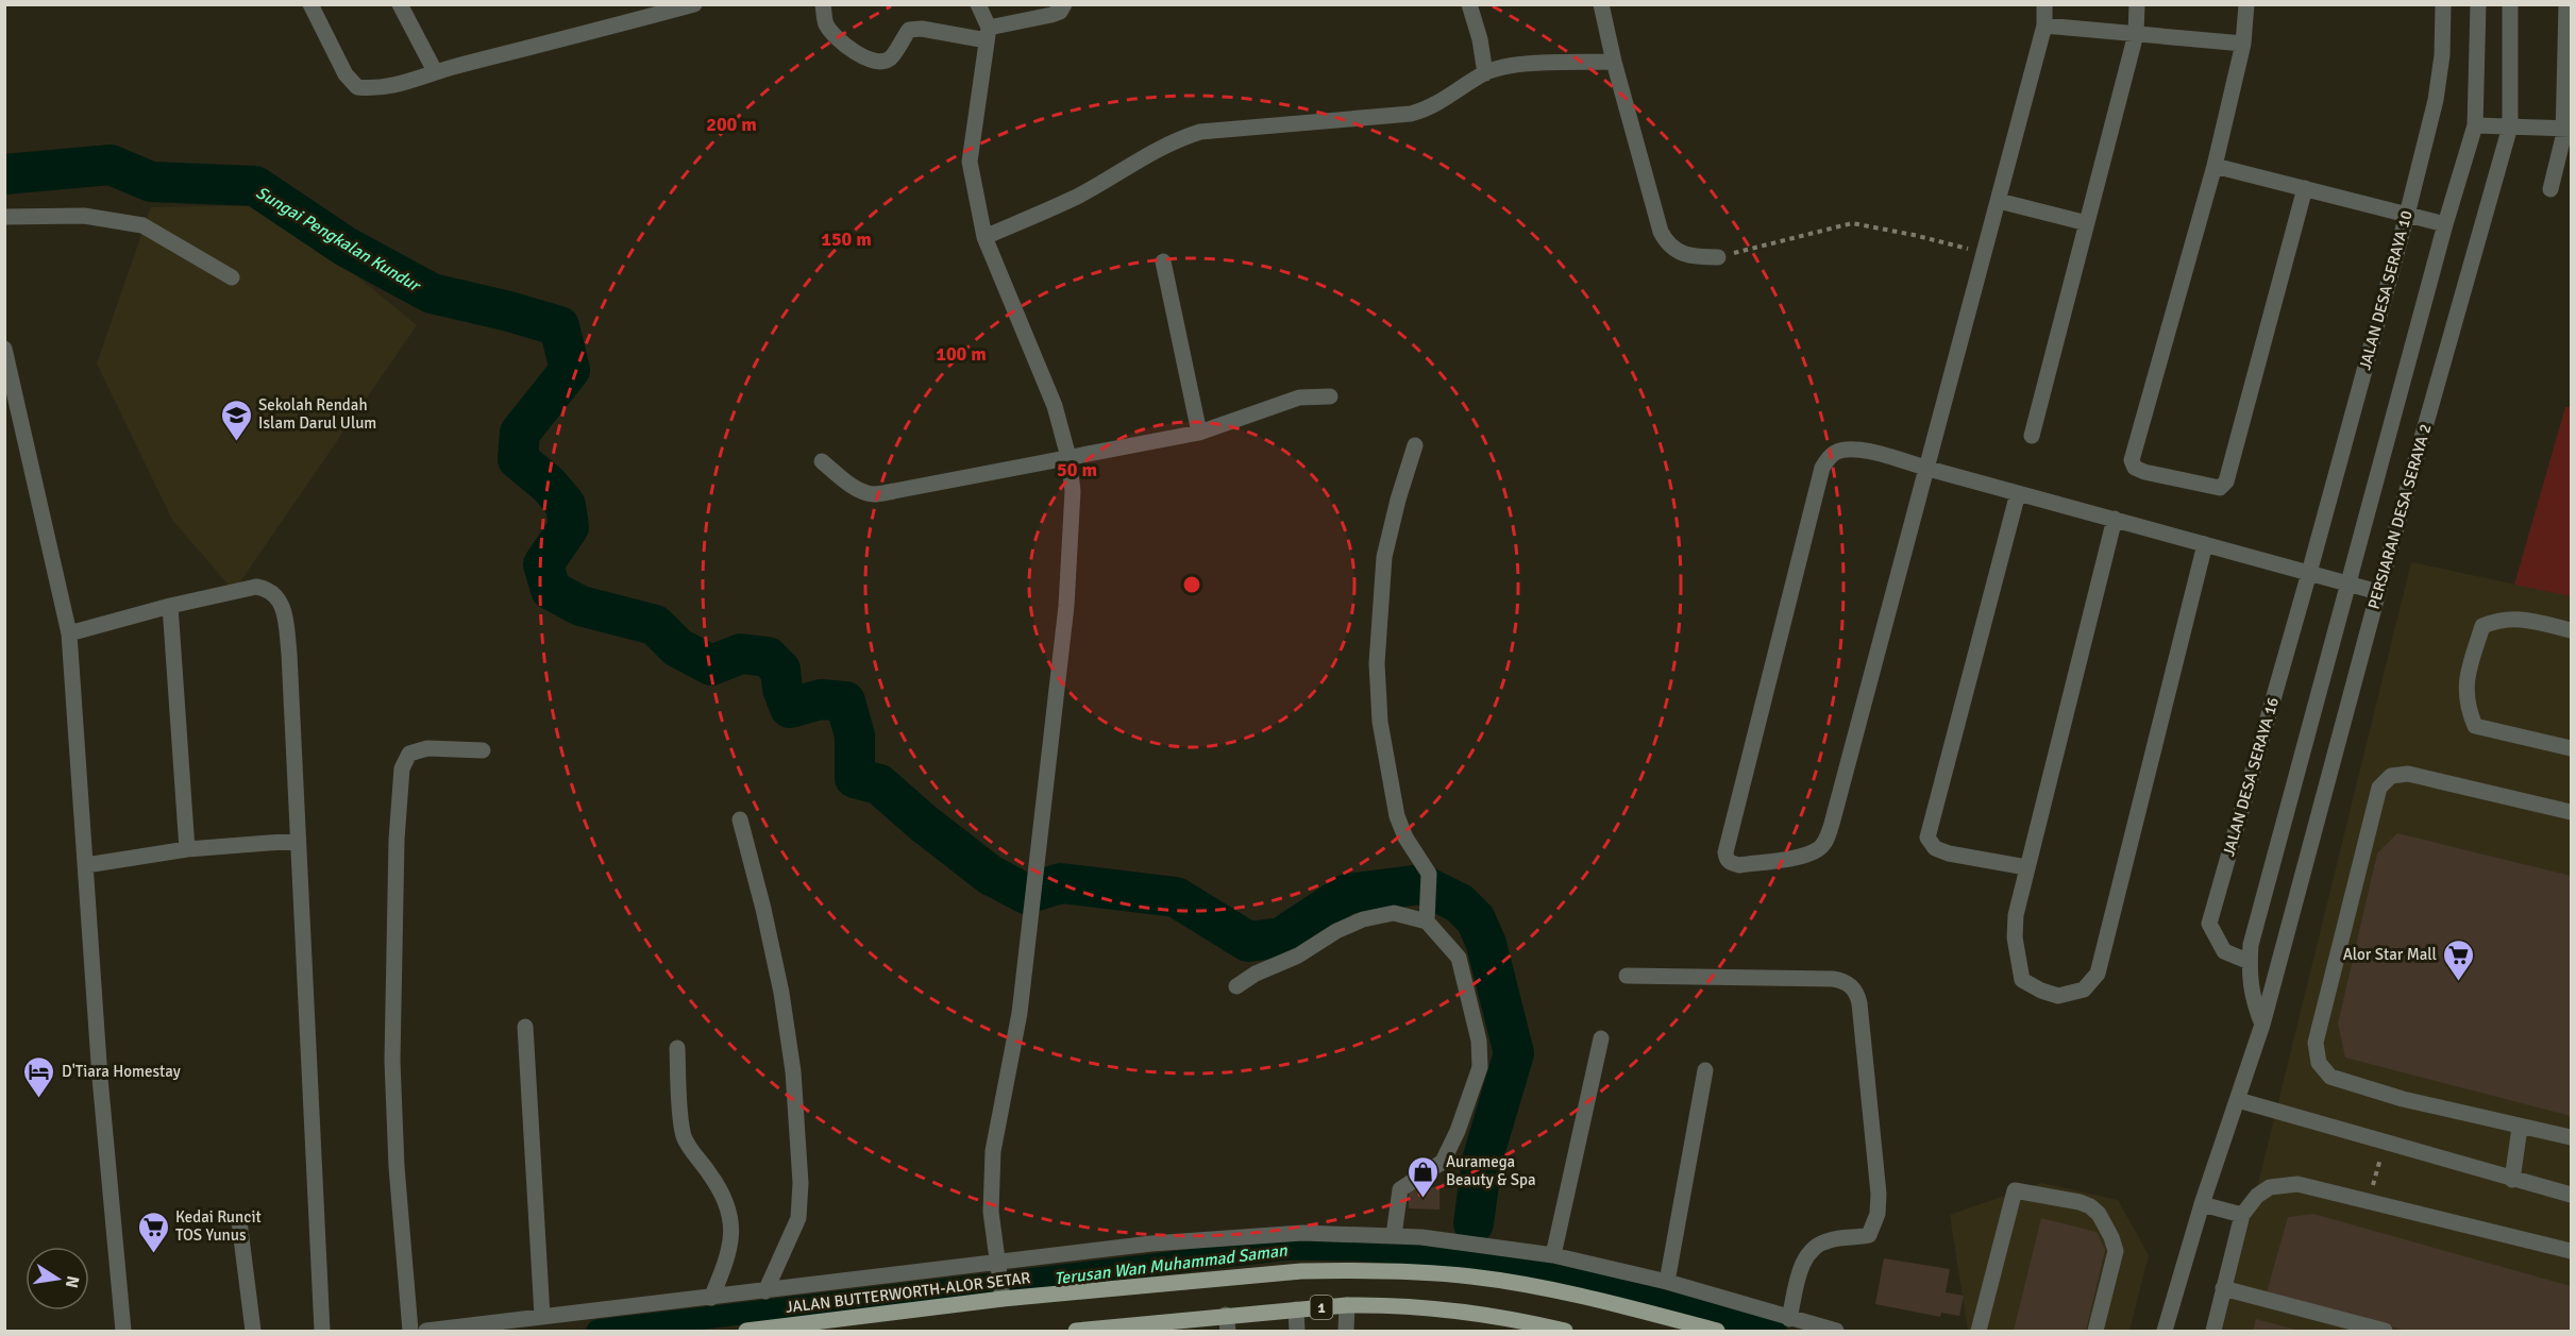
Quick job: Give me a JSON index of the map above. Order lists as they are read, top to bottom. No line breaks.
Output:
{"streets":{"main road":["JALAN BUTTERWORTH-ALOR SETAR","1"],"street":["JALAN DESA SERAYA 10","PERSIARAN DESA SERAYA 2","JALAN DESA SERAYA 16"]},"crossings":[["JALAN DESA SERAYA 10","JALAN DESA SERAYA 16"],["PERSIARAN DESA SERAYA 2","JALAN DESA SERAYA 16"]],"water":["Sungai Pengkalan Kundur","Terusan Wan Muhammad Saman"],"places":{"school or university":["Sekolah Rendah Islam Darul Ulum"],"supermarket":["Alor Star Mall","Kedai Runcit TOS Yunus"],"hotel":["D'Tiara Homestay"],"shop":["Auramega Beauty & Spa"]},"north":"right","rings":["200 m","150 m","100 m","50 m"]}
